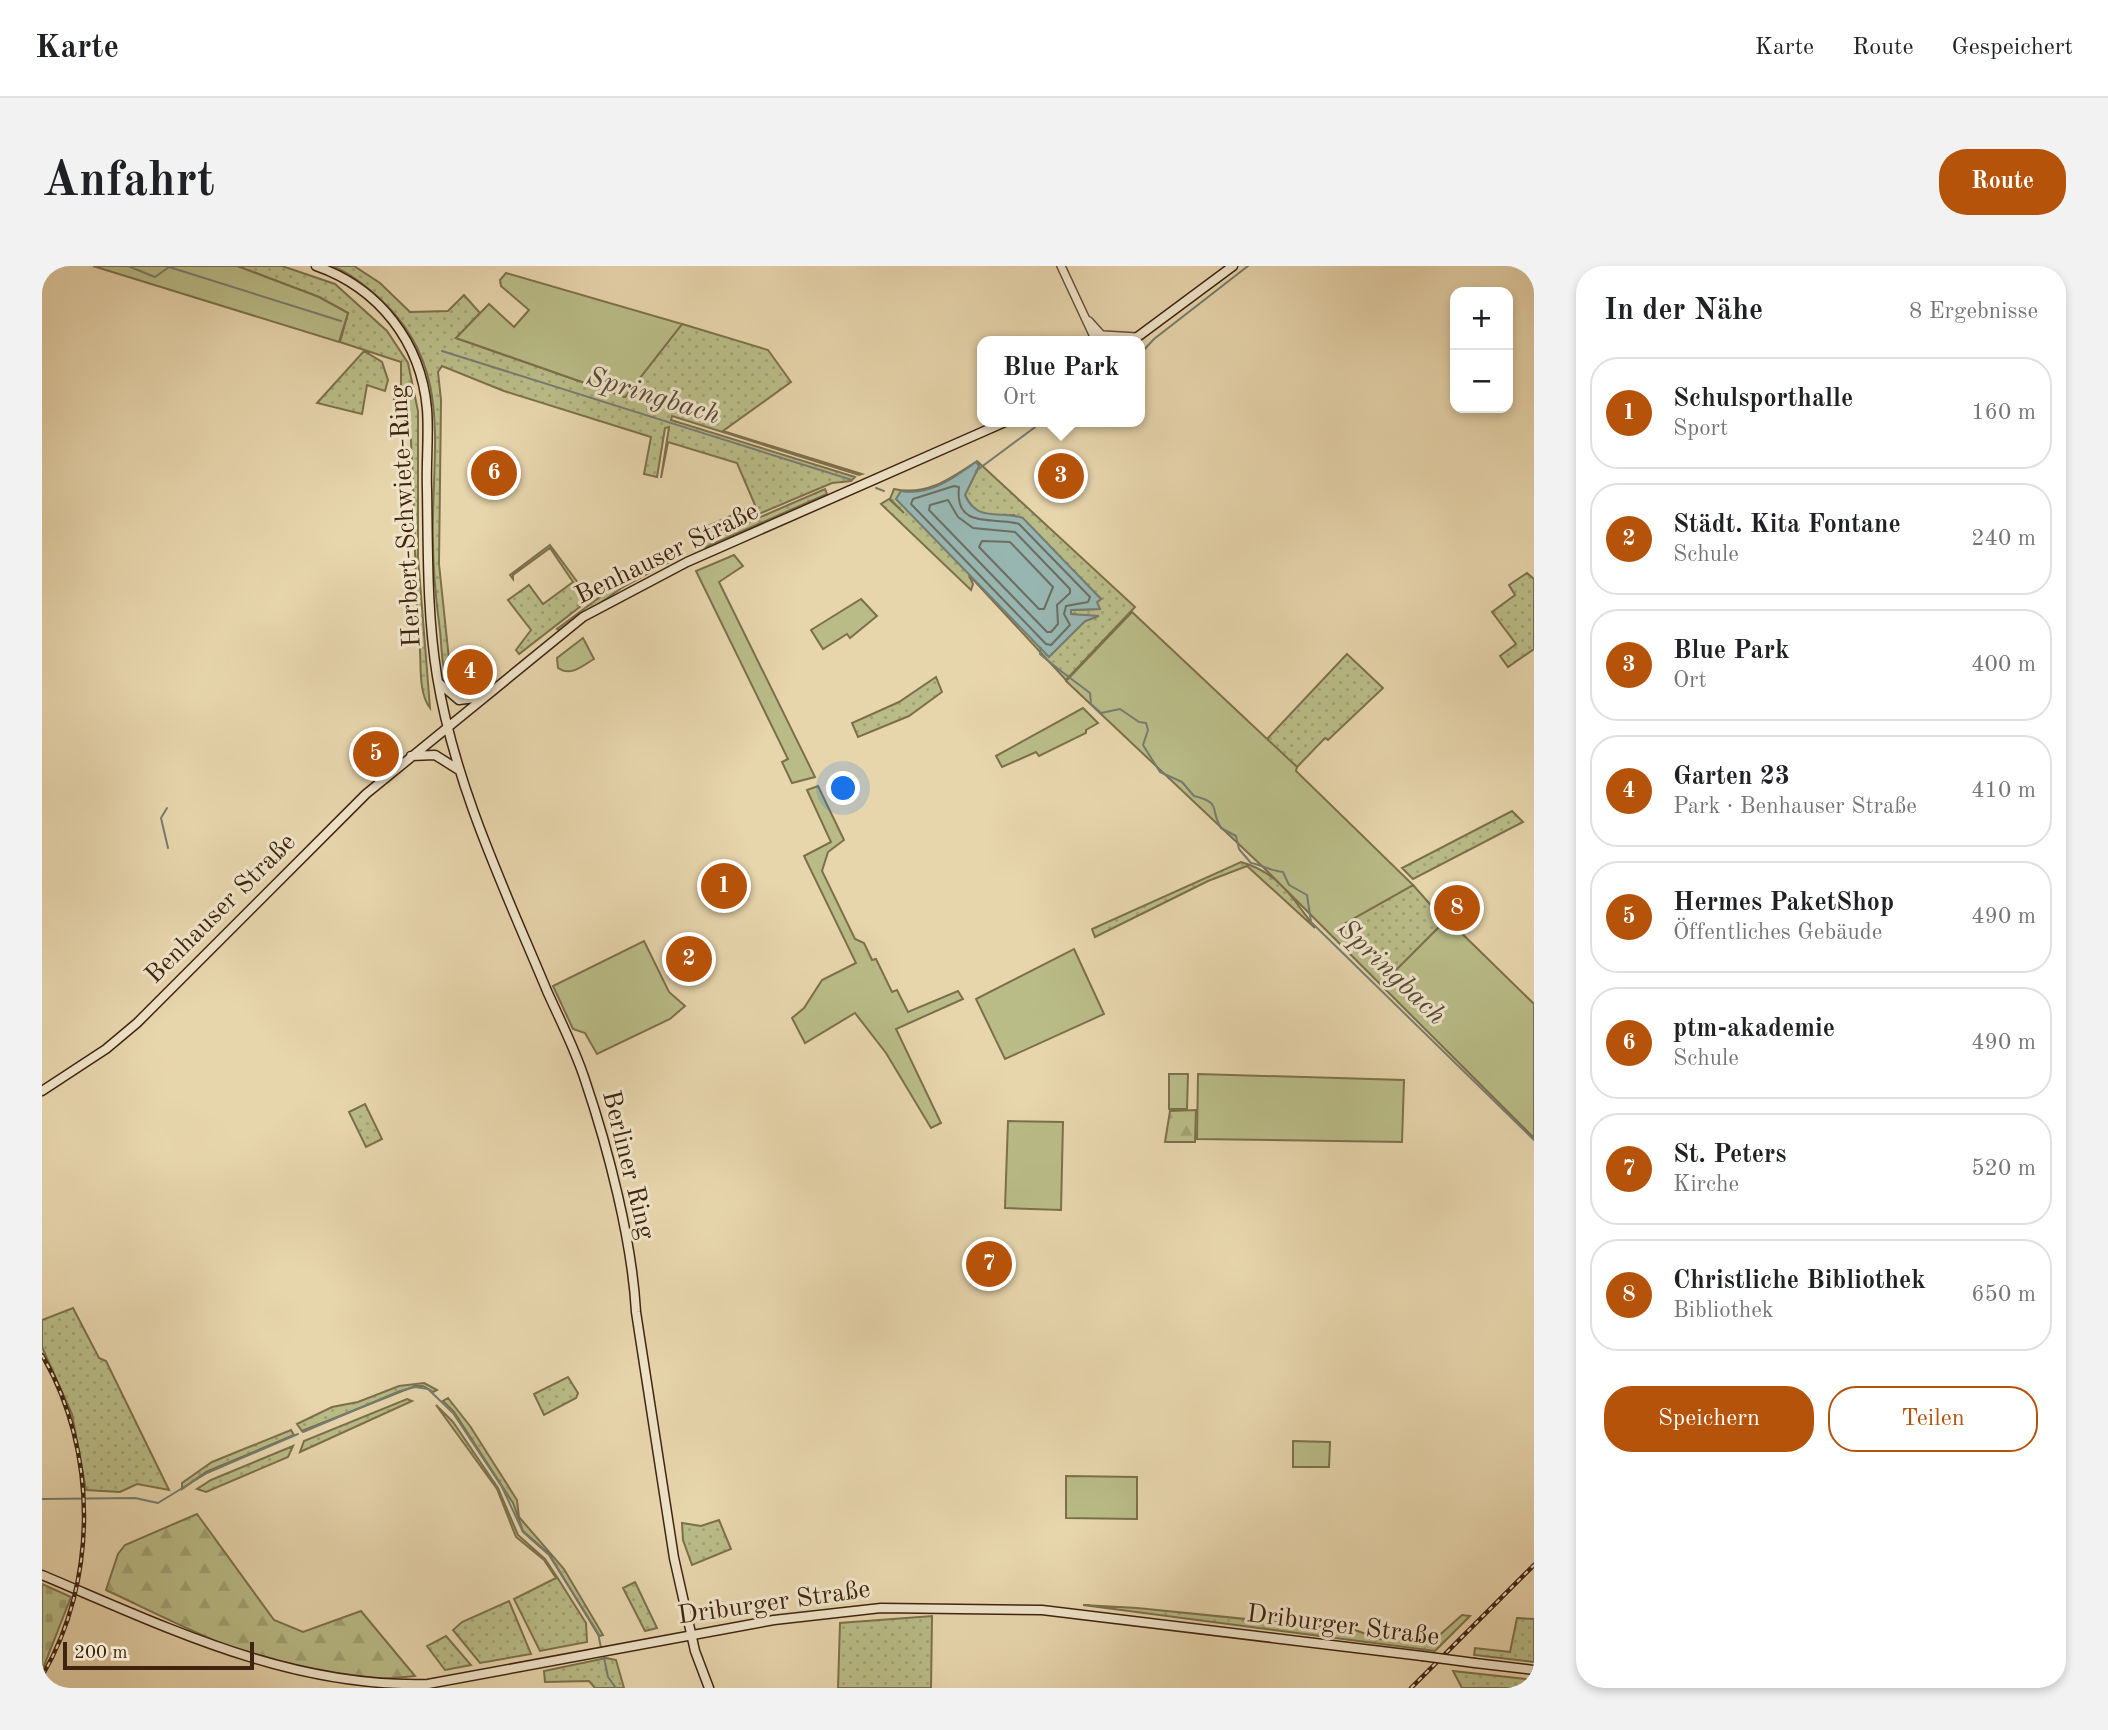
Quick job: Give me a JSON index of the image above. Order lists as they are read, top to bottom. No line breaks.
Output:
{"streets":{"main road":["Herbert-Schwiete-Ring","Benhauser Straße","Berliner Ring","Driburger Straße"]},"crossings":[["Herbert-Schwiete-Ring","Benhauser Straße"],["Herbert-Schwiete-Ring","Berliner Ring"],["Benhauser Straße","Berliner Ring"],["Berliner Ring","Driburger Straße"]],"water":["Springbach"],"scale_bar":"200 m","page":{"header":"Karte","nav":["Karte","Route","Gespeichert"],"buttons":["Route",["Speichern","Teilen"]],"title":"Anfahrt","heading":["In der Nähe","8 Ergebnisse"],"map_buttons":["+","−"],"popup":["Blue Park","Ort"],"list":[{"mark":"1","name":"Schulsporthalle","note":"Sport","value":"160 m"},{"mark":"2","name":"Städt. Kita Fontane","note":"Schule","value":"240 m"},{"mark":"3","name":"Blue Park","note":"Ort","value":"400 m"},{"mark":"4","name":"Garten 23","note":"Park · Benhauser Straße","value":"410 m"},{"mark":"5","name":"Hermes PaketShop","note":"Öffentliches Gebäude","value":"490 m"},{"mark":"6","name":"ptm-akademie","note":"Schule","value":"490 m"},{"mark":"7","name":"St. Peters","note":"Kirche","value":"520 m"},{"mark":"8","name":"Christliche Bibliothek","note":"Bibliothek","value":"650 m"}],"pins":["6","3","4","5","1","8","2","7"],"scale":"200 m"}}
